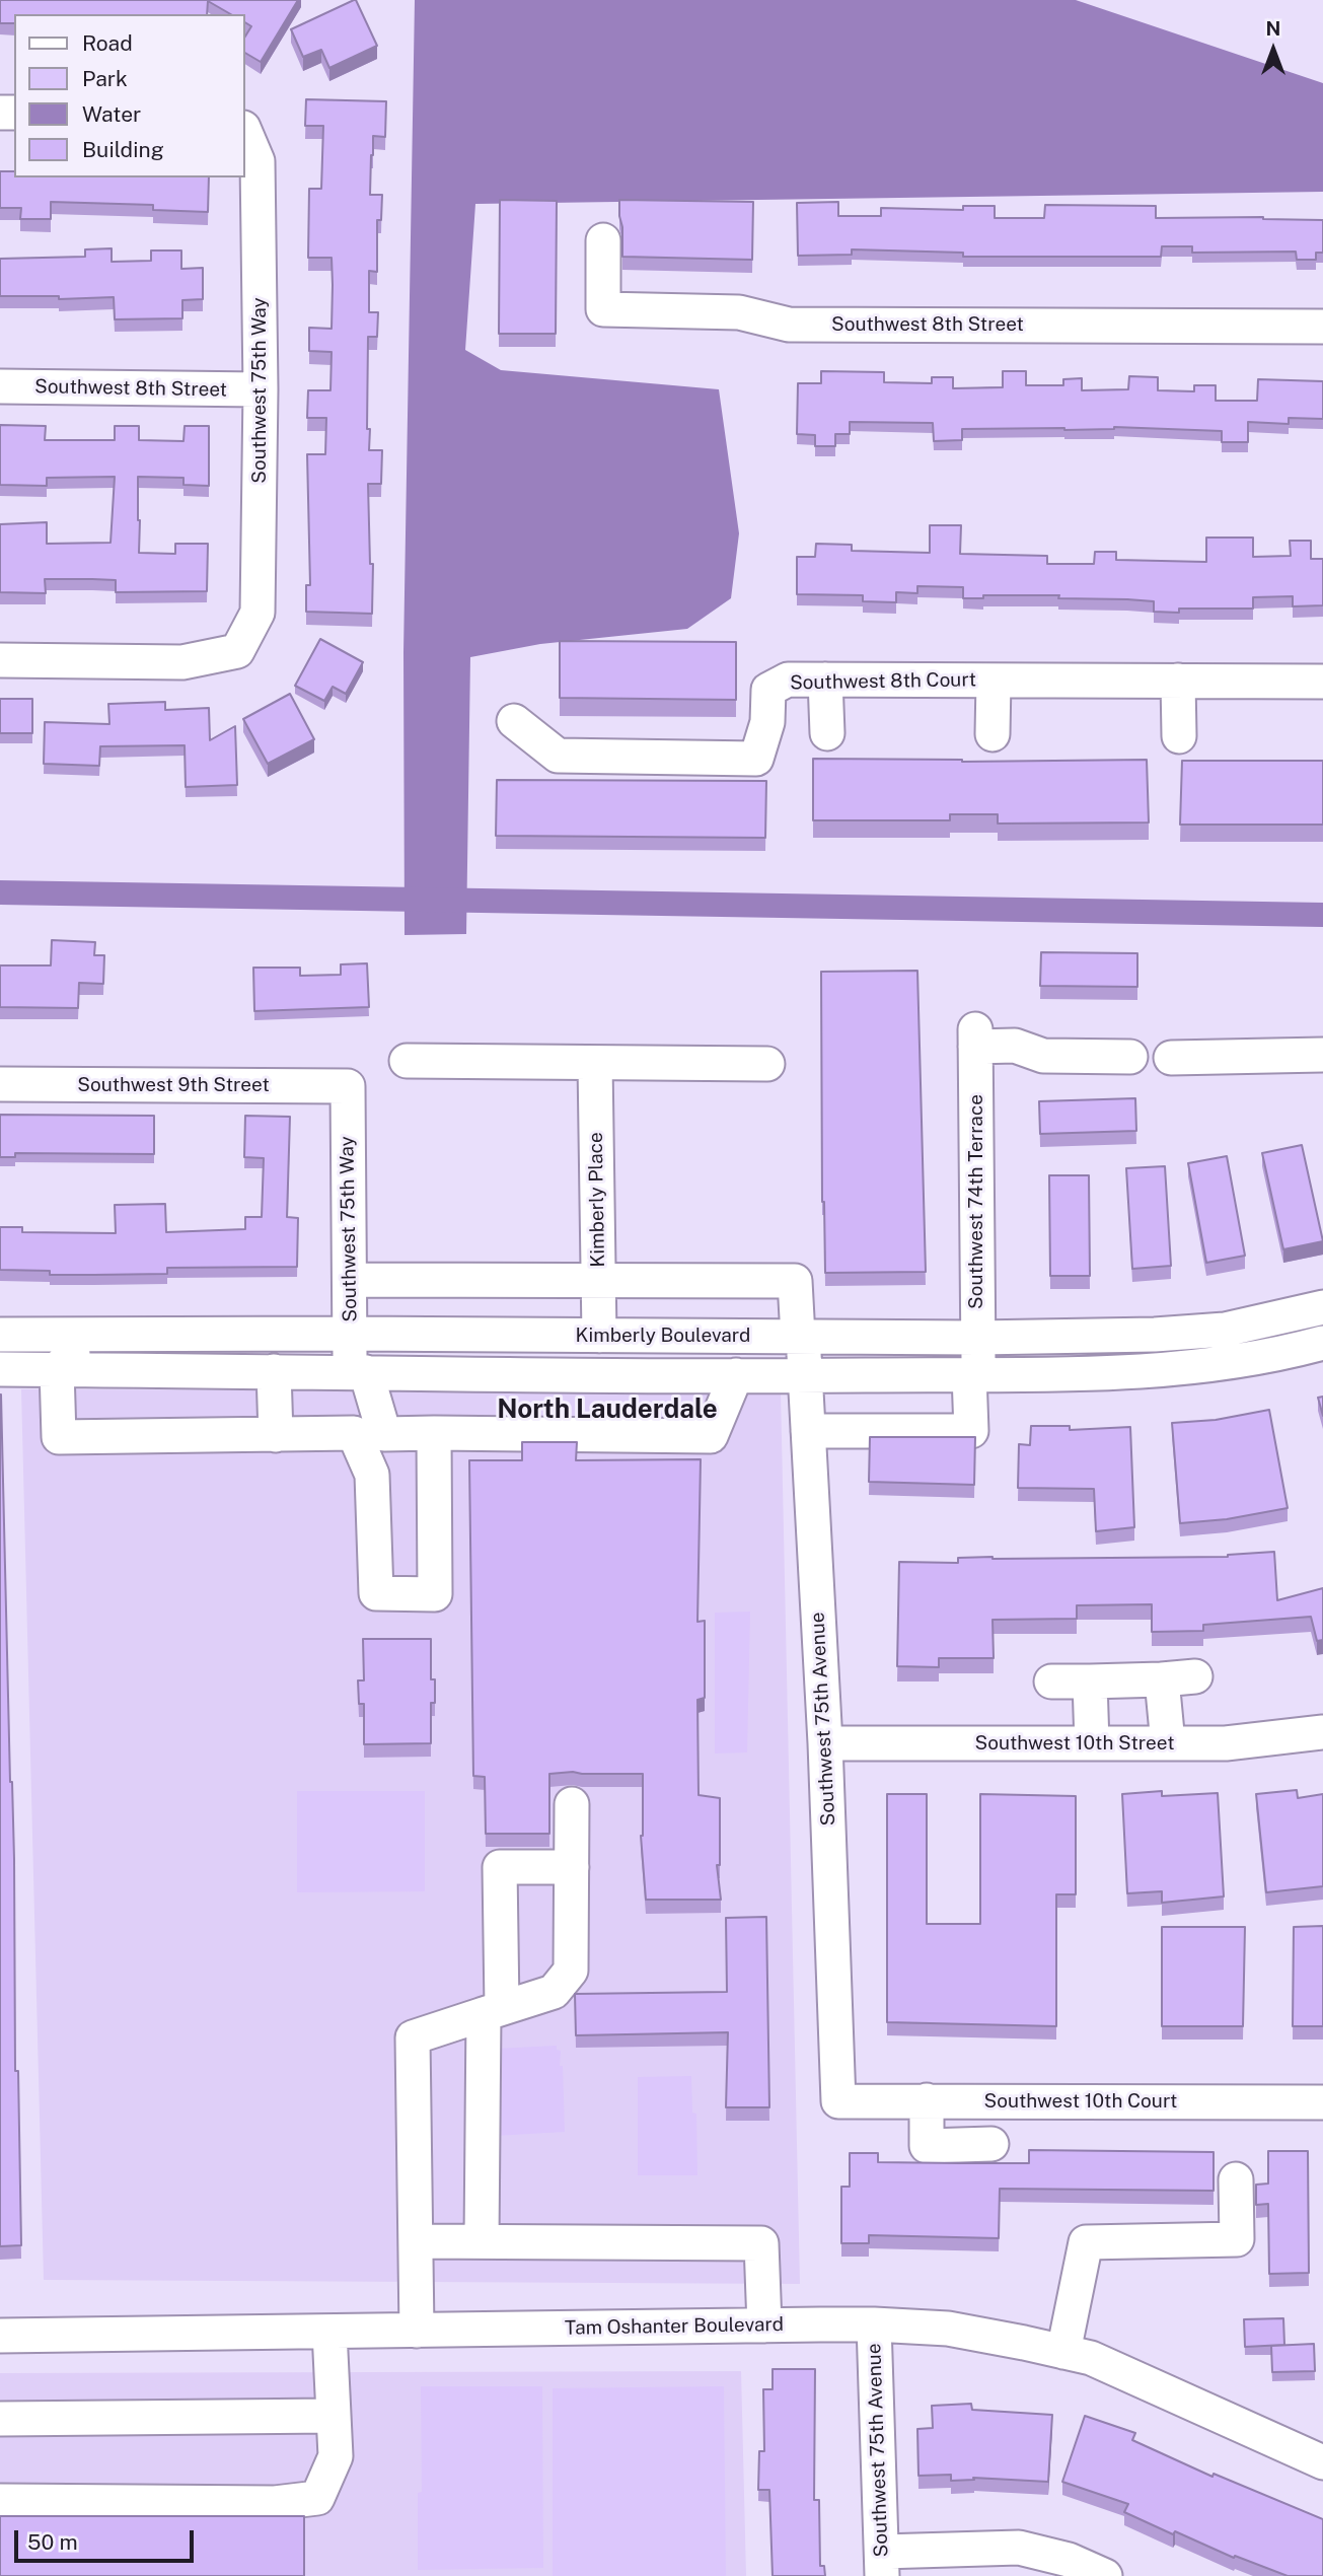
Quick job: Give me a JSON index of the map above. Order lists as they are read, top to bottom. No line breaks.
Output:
{"streets":{"street":["Southwest 8th Street","Southwest 75th Way","Southwest 8th Court","Southwest 9th Street","Kimberly Place","Southwest 74th Terrace","Kimberly Boulevard","Southwest 75th Avenue","Southwest 10th Street","Southwest 10th Court","Tam Oshanter Boulevard"]},"crossings":[["Southwest 8th Street","Southwest 75th Way"],["Southwest 75th Way","Southwest 9th Street"],["Southwest 75th Way","Kimberly Boulevard"],["Kimberly Place","Kimberly Boulevard"],["Kimberly Place","Southwest 75th Avenue"],["Southwest 74th Terrace","Kimberly Boulevard"],["Southwest 74th Terrace","Southwest 75th Avenue"],["Kimberly Boulevard","Southwest 75th Avenue"],["Southwest 75th Avenue","Southwest 10th Street"],["Southwest 75th Avenue","Southwest 10th Court"],["Southwest 75th Avenue","Tam Oshanter Boulevard"]],"districts":["North Lauderdale"],"legend":["Road","Park","Water","Building"],"scale_bar":"50 m","north":"top"}
